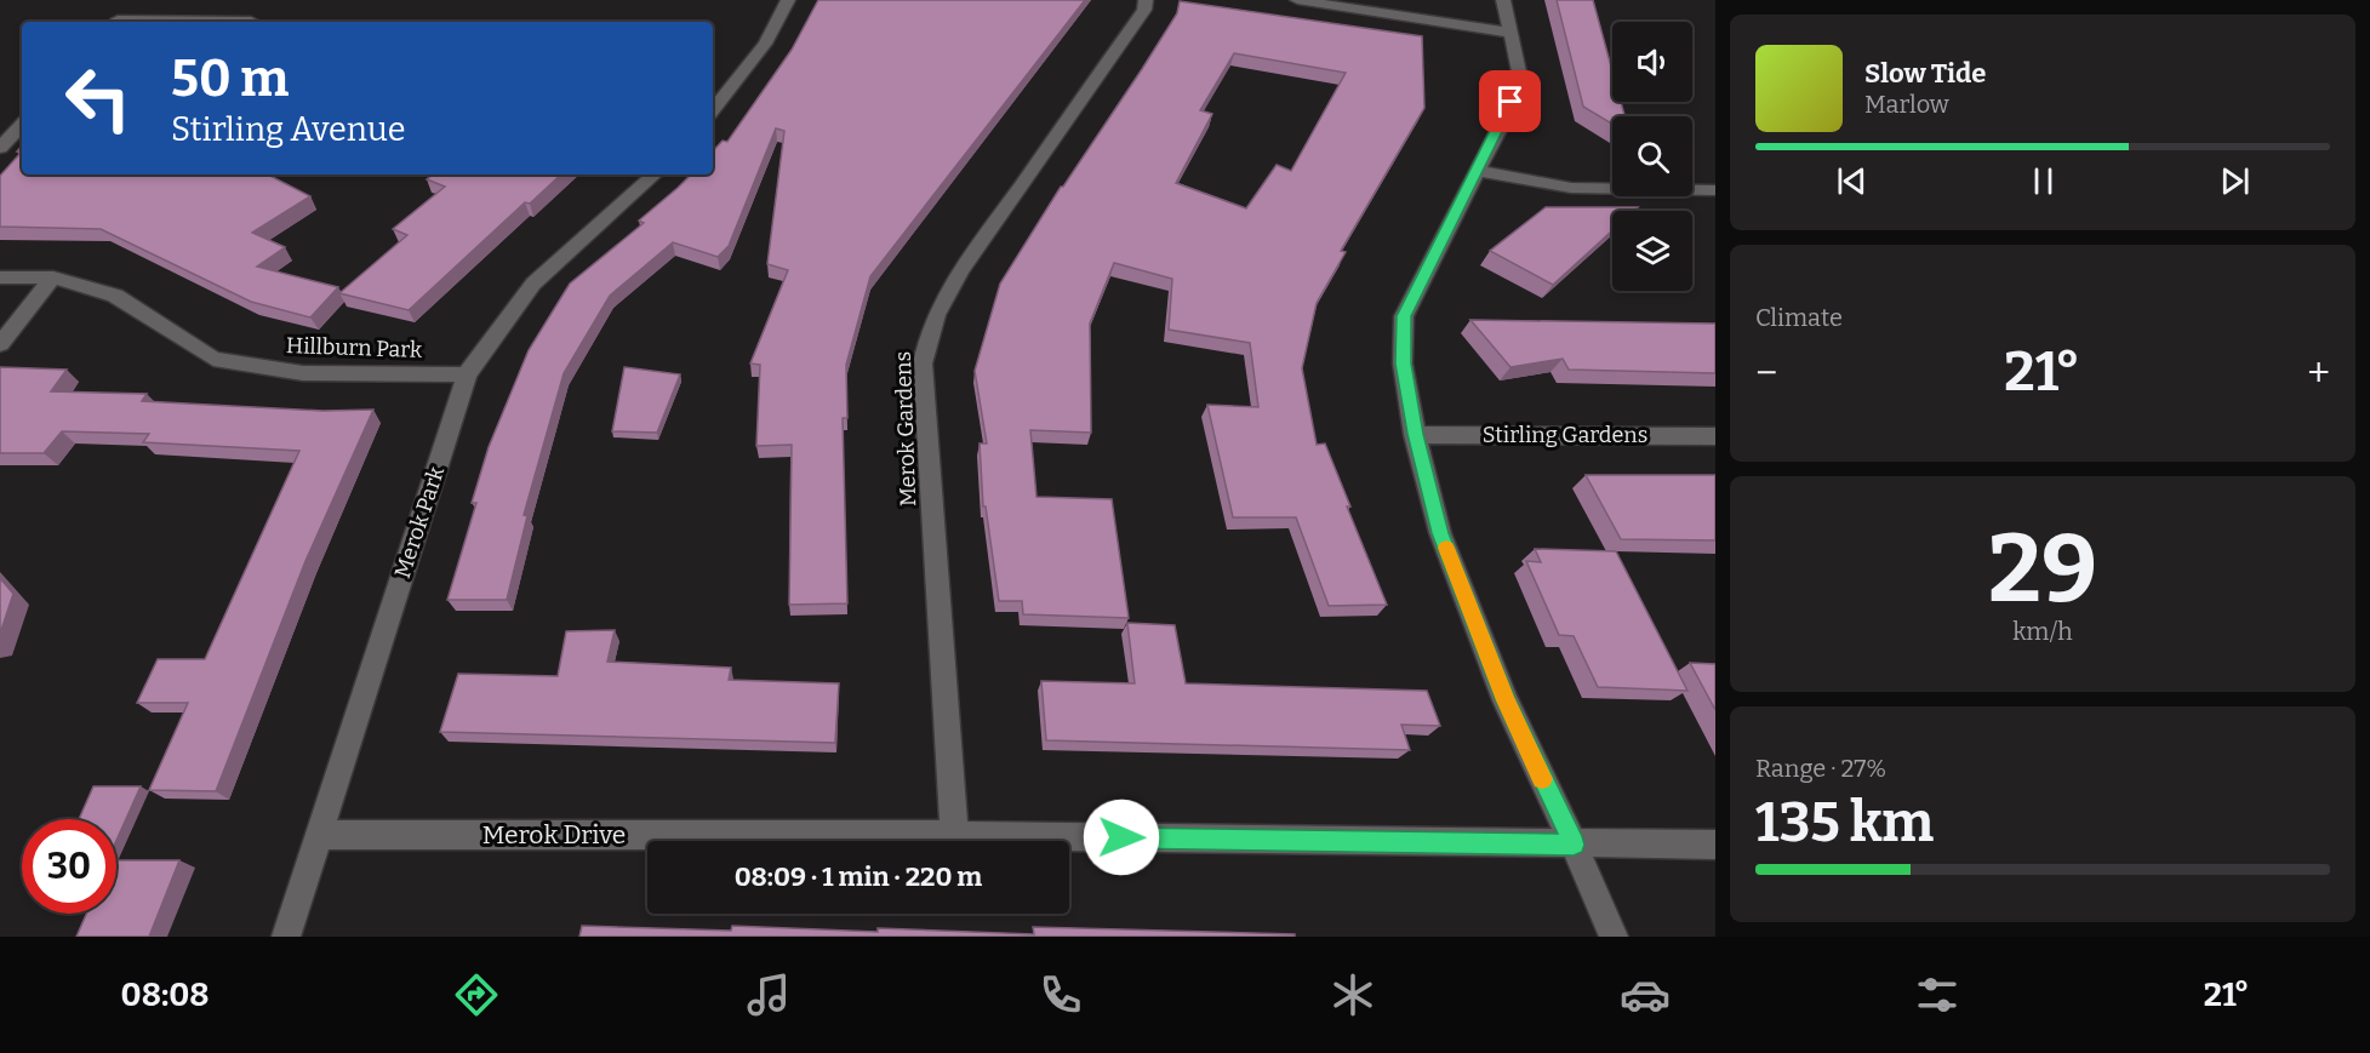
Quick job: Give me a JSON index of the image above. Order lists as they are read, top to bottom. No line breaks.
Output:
{"streets":{"street":["Hillburn Park","Merok Gardens","Stirling Gardens","Merok Park","Merok Drive"]},"crossings":[["Hillburn Park","Merok Park"],["Merok Gardens","Merok Drive"],["Merok Park","Merok Drive"]],"page":{"turn":["50 m","Stirling Avenue"],"song":["Slow Tide","Marlow"],"tile":["Climate",["29","km/h"],["Range · 27%","135 km"]],"heat":["−","21°","+"],"limit":"30","trip":"08:09 · 1 min · 220 m","tabs":["08:08","21°"]}}
